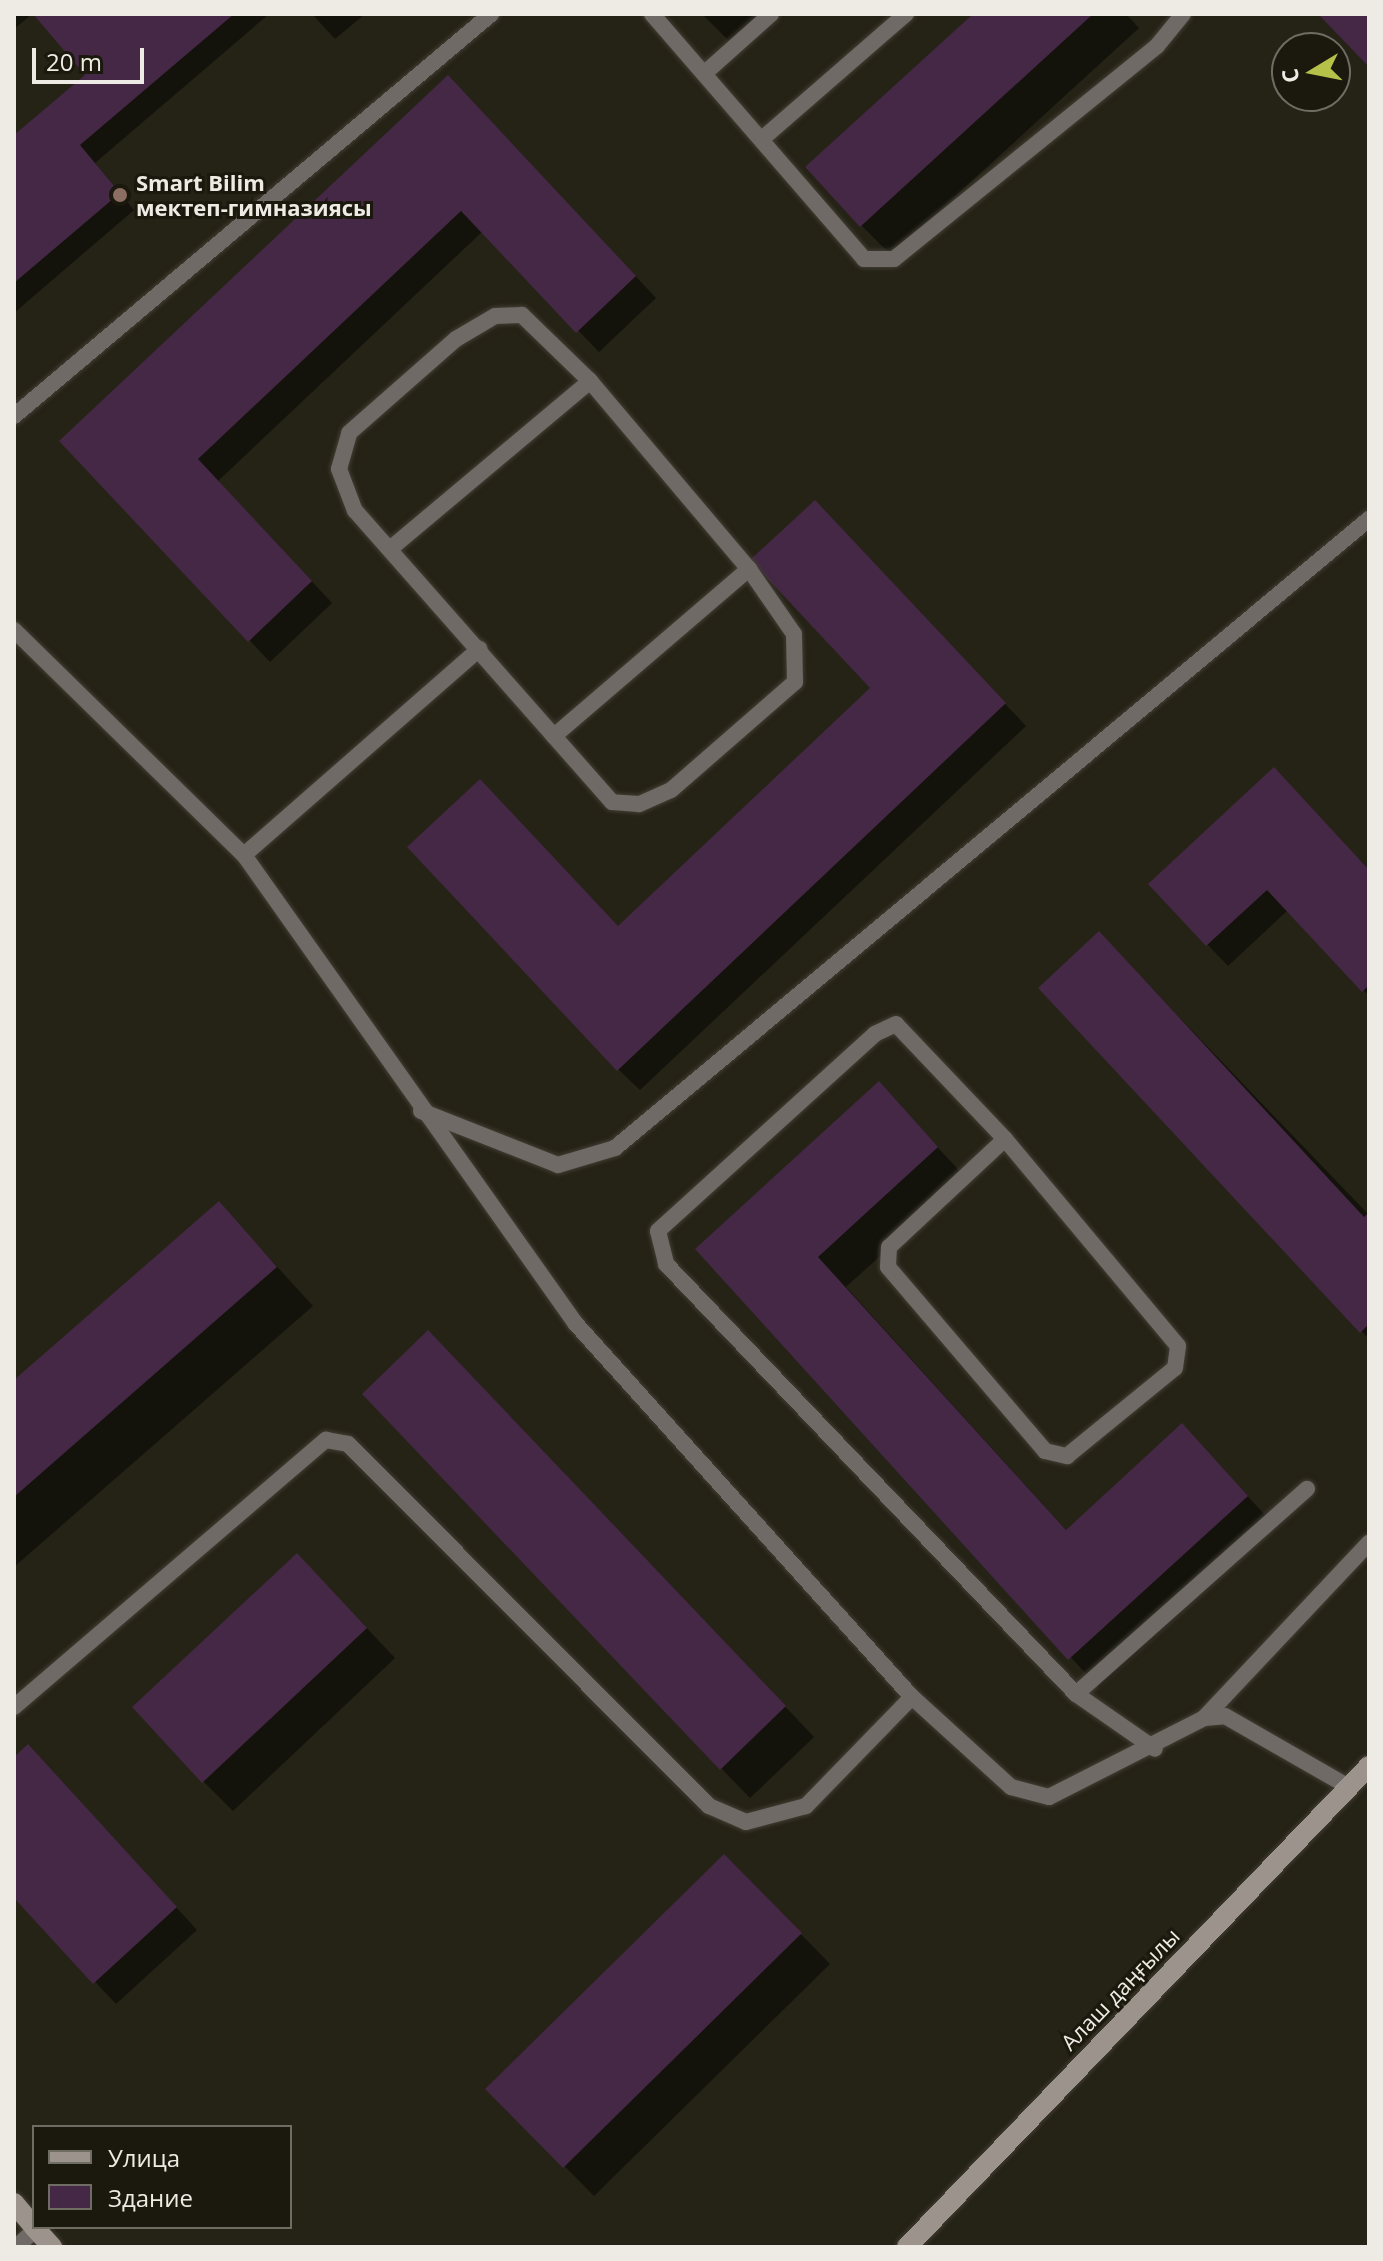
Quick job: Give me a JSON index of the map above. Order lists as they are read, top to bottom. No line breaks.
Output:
{"streets":{"main road":["Алаш даңғылы"]},"places":["Smart Bilim мектеп-гимназиясы"],"legend":["Улица","Здание"],"scale_bar":"20 m","north":"left"}
